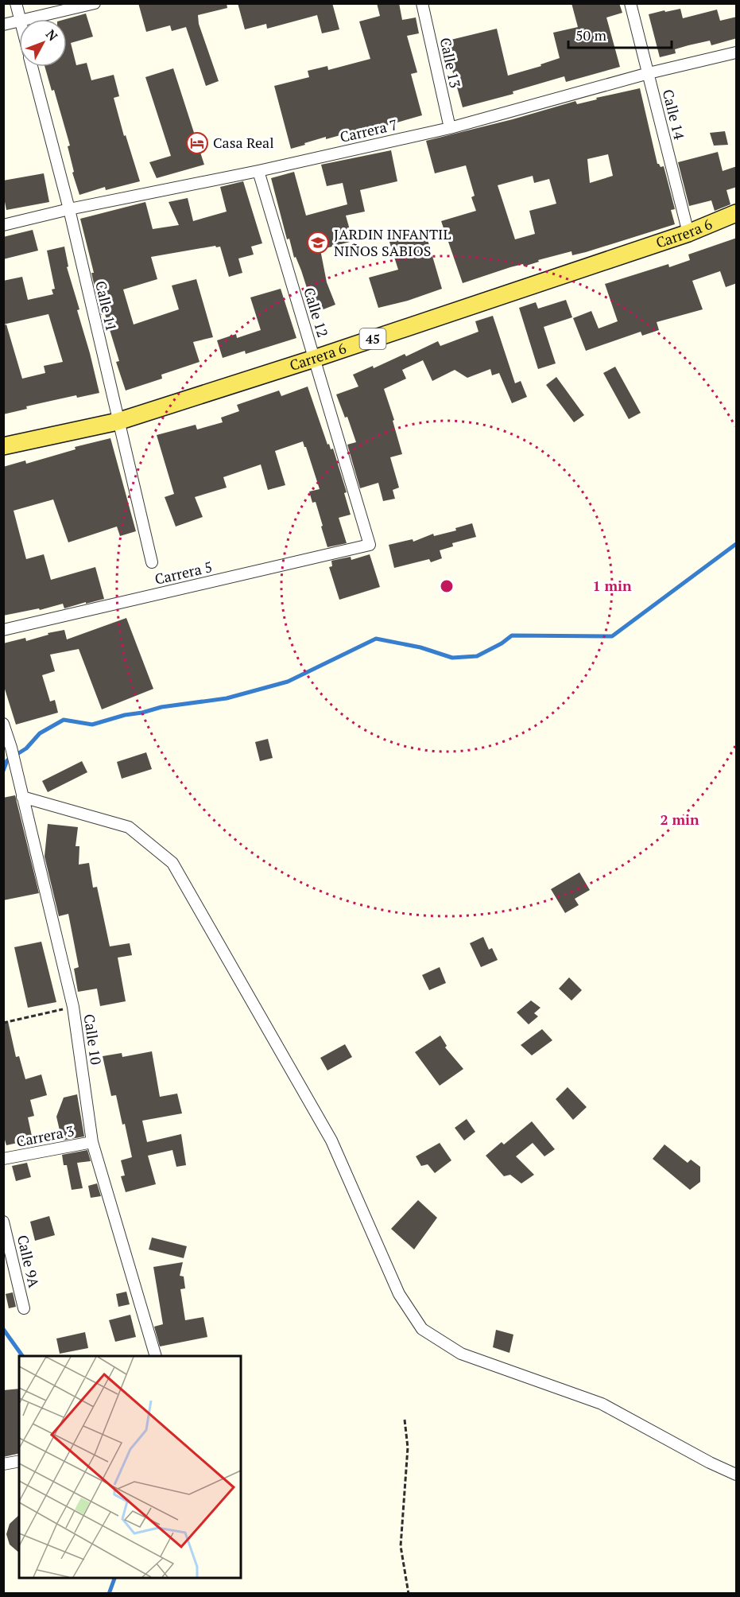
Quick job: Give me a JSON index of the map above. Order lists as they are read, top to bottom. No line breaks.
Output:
{"streets":{"main road":["Carrera 6","45"],"street":["Calle 13","Calle 14","Carrera 7","Calle 11","Calle 12","Carrera 5","Calle 10","Carrera 3","Calle 9A"]},"crossings":[["Calle 13","Carrera 7"],["Calle 14","Carrera 7"],["Calle 14","Carrera 6"],["Carrera 7","Calle 11"],["Carrera 7","Calle 12"],["Carrera 6","Calle 11"],["Carrera 6","Calle 12"],["Calle 12","Carrera 5"],["Calle 10","Carrera 3"]],"places":{"hotel":["Casa Real"],"school or university":["JARDIN INFANTIL NIÑOS SABIOS"]},"scale_bar":"50 m","north":"top right","rings":["1 min","2 min"]}
